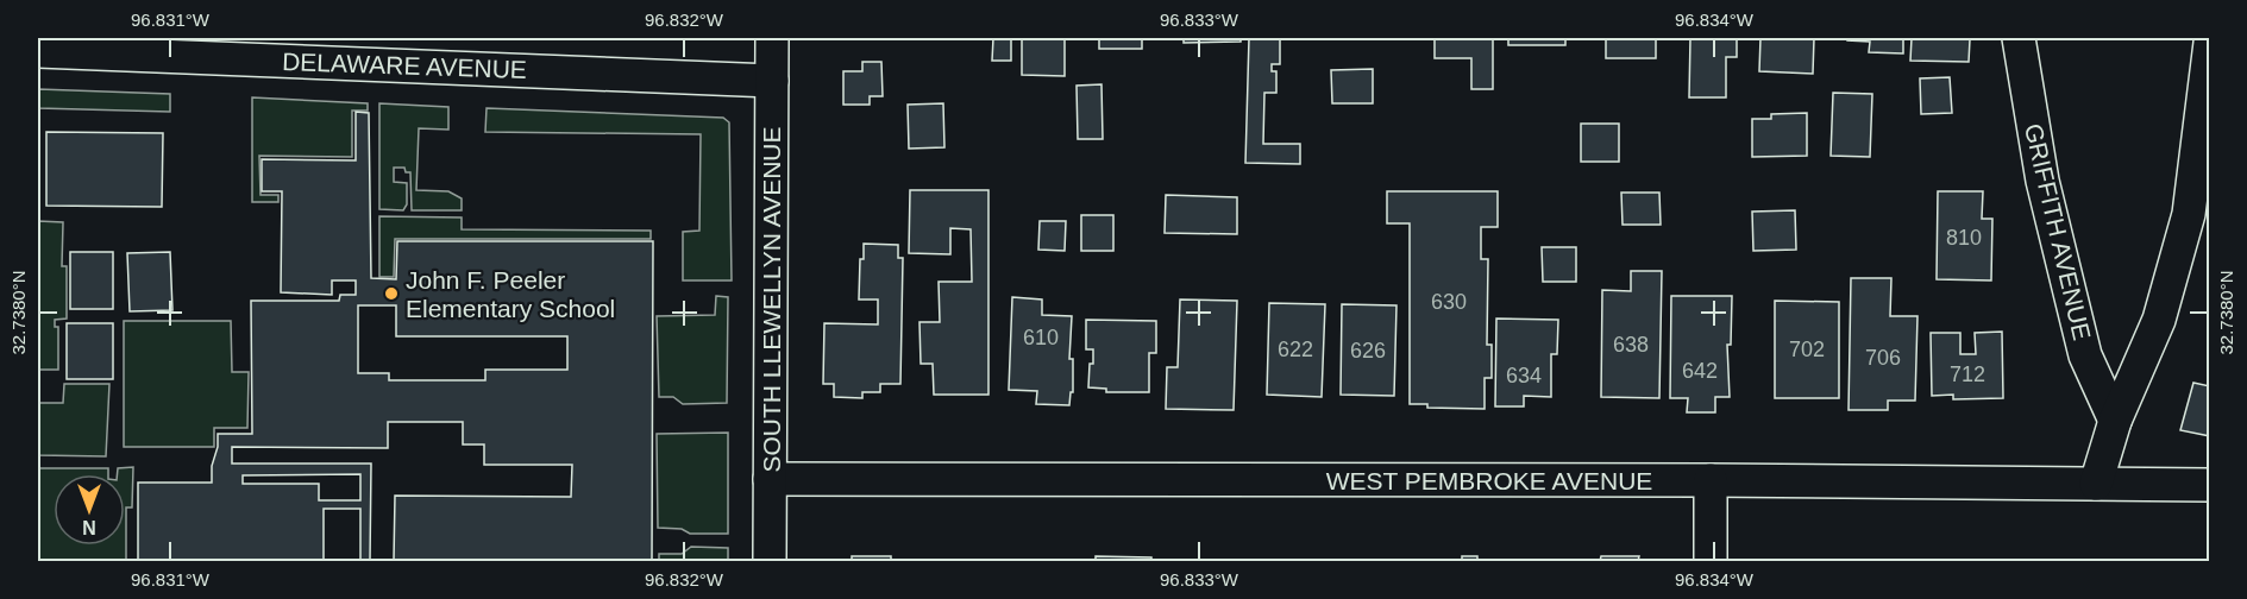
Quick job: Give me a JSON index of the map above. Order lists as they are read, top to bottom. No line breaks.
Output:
{"streets":{"street":["DELAWARE AVENUE","GRIFFITH AVENUE","SOUTH LLEWELLYN AVENUE","WEST PEMBROKE AVENUE"]},"crossings":[["DELAWARE AVENUE","SOUTH LLEWELLYN AVENUE"],["SOUTH LLEWELLYN AVENUE","WEST PEMBROKE AVENUE"]],"places":["John F. Peeler Elementary School"],"house_numbers":["810","630","610","638","622","702","626","706","642","712","634"],"north":"bottom","coordinates":["96.831°W","96.832°W","96.833°W","96.834°W","32.7380°N"]}
